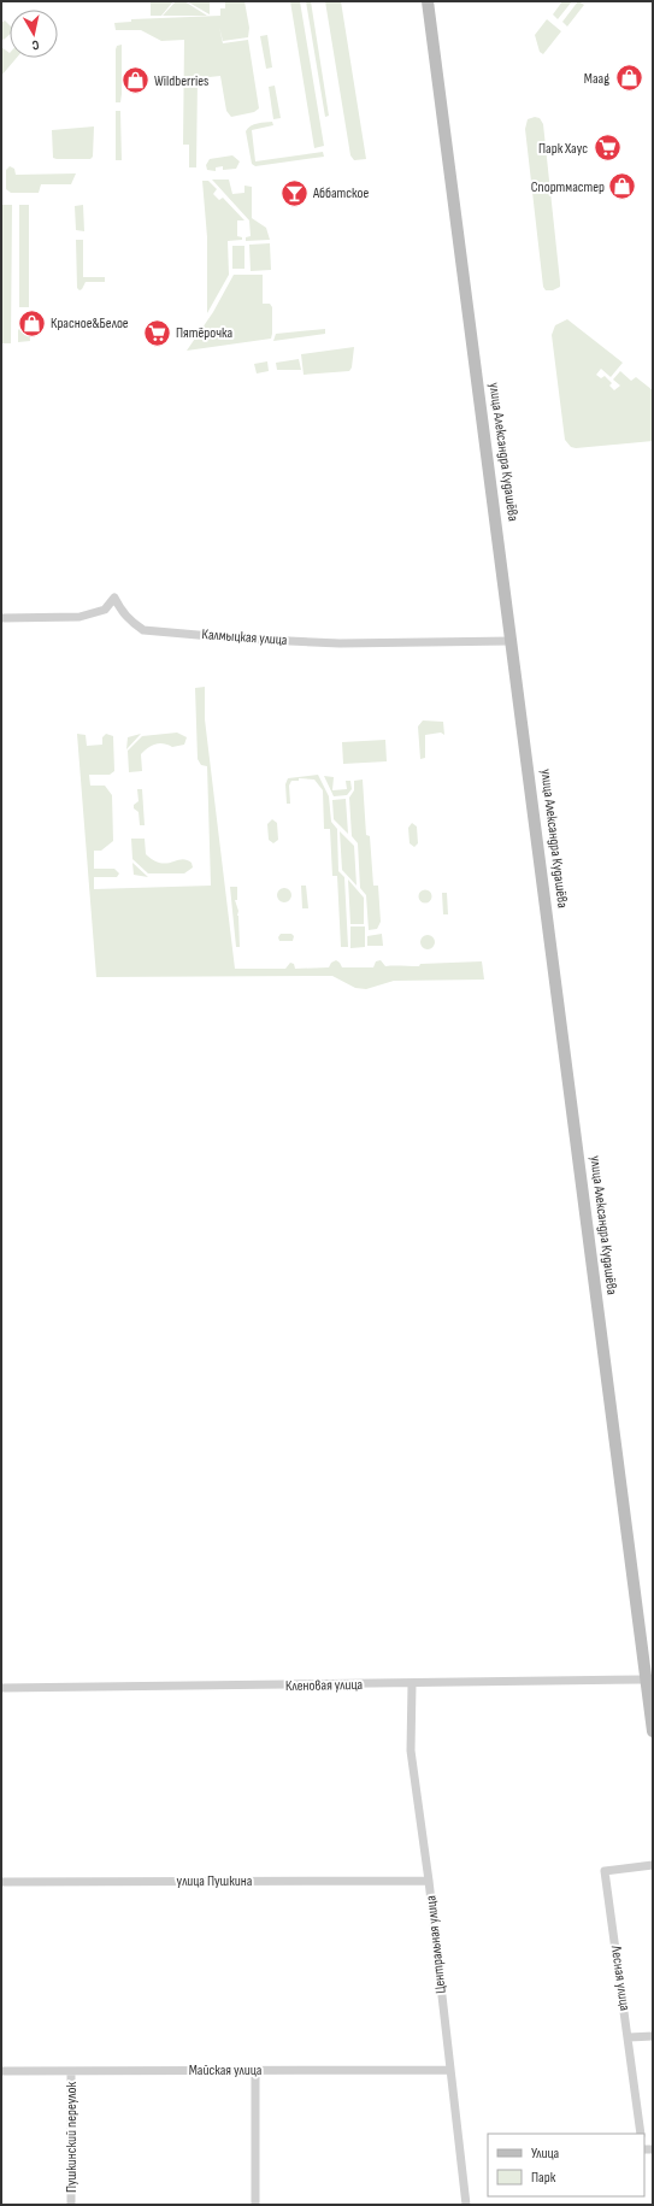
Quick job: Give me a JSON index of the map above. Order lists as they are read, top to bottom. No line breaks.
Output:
{"streets":{"main road":["улица Александра Кудашёва"],"street":["Калмыцкая улица","Кленовая улица","улица Пушкина","Центральная улица","Лесная улица","Майская улица","Пушкинский переулок"]},"crossings":[["улица Александра Кудашёва","Калмыцкая улица"],["улица Александра Кудашёва","Кленовая улица"],["Кленовая улица","Центральная улица"],["улица Пушкина","Центральная улица"],["Центральная улица","Майская улица"],["Майская улица","Пушкинский переулок"]],"places":{"shop":["Maag","Wildberries","Спортмастер","Красное&Белое"],"supermarket":["Парк Хаус","Пятёрочка"],"bar":["Аббатское"]},"legend":["Улица","Парк"],"north":"bottom"}
